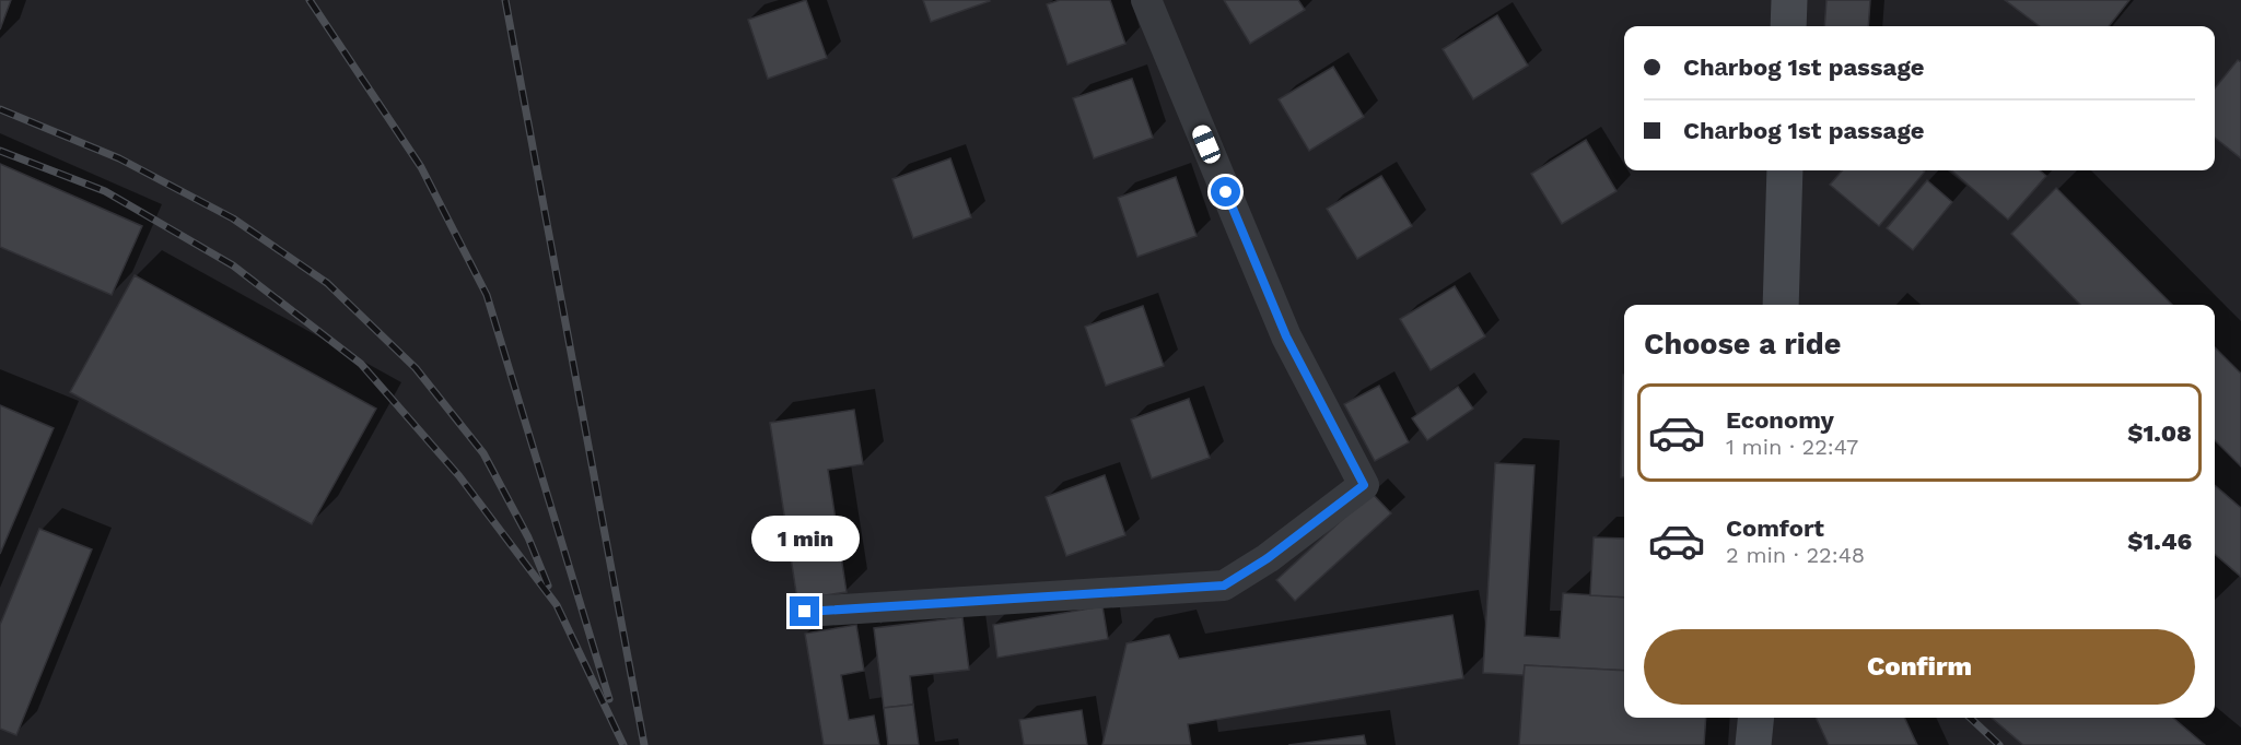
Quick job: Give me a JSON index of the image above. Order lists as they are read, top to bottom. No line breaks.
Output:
{"page":{"banner":["Chаrbog 1st passage","Chаrbog 1st passage"],"heading":"Choose a ride","list":[{"name":"Economy","note":"1 min · 22:47","value":"$1.08"},{"name":"Comfort","note":"2 min · 22:48","value":"$1.46"}],"bubble":"1 min","buttons":"Confirm"}}
